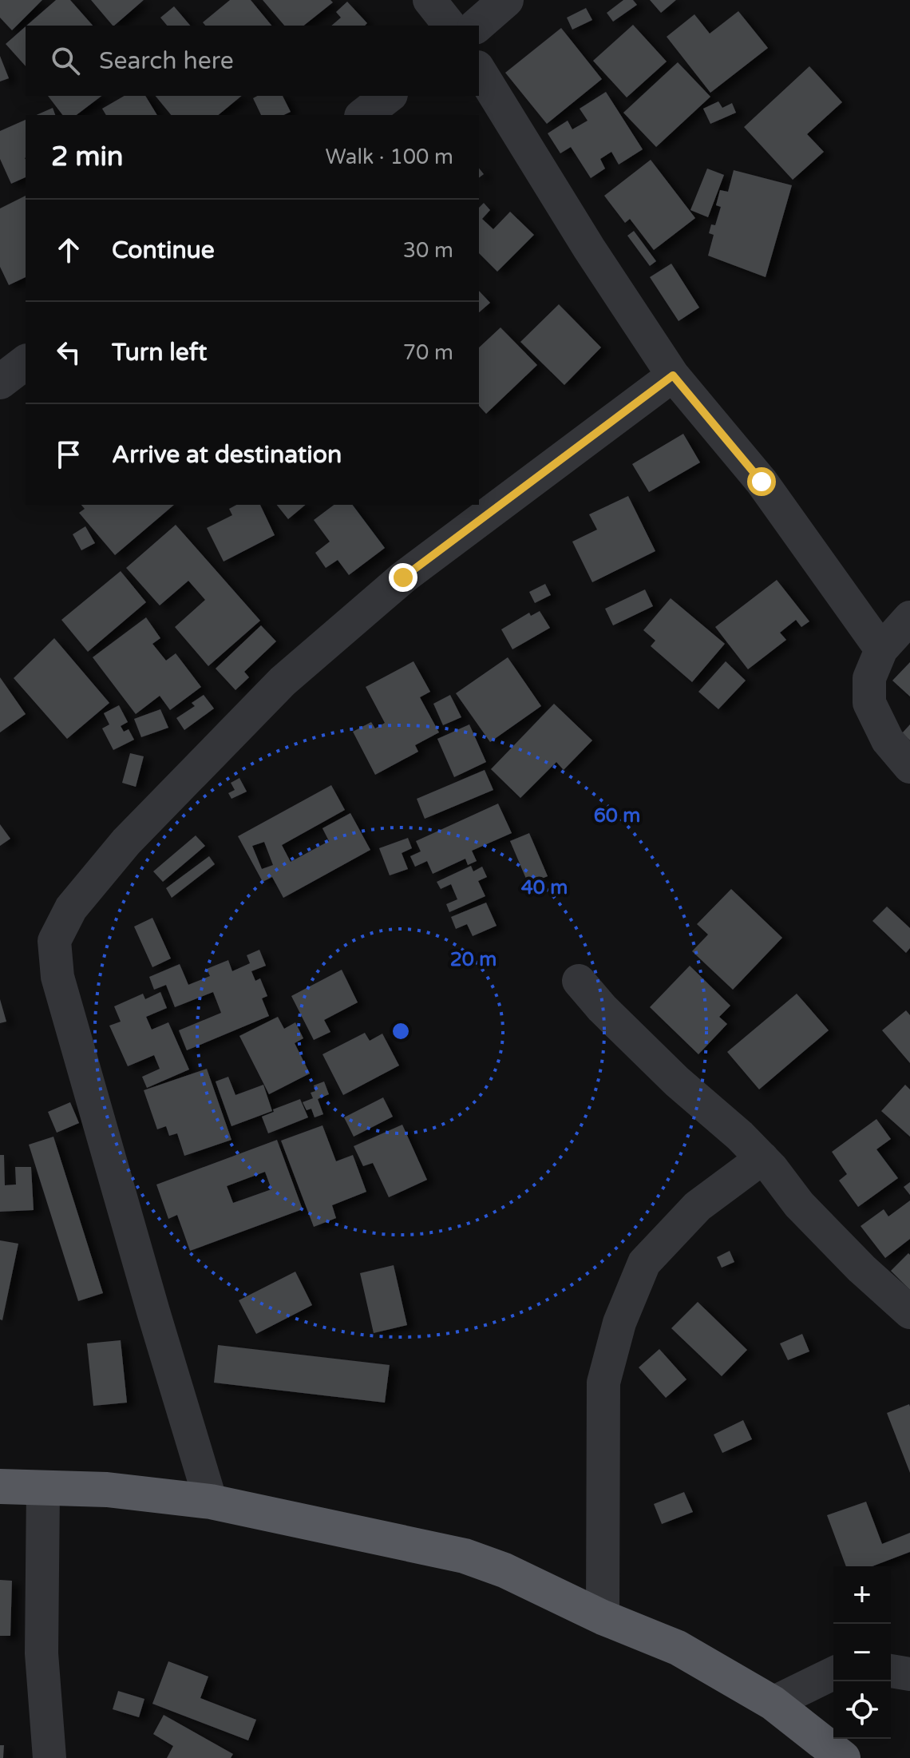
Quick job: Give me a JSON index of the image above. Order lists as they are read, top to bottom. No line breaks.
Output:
{"page":{"search":"Search here","heading":["2 min","Walk · 100 m"],"list":[["Continue","30 m"],["Turn left","70 m"],"Arrive at destination"],"map_buttons":["+","−"]},"rings":["60 m","40 m","20 m"]}
